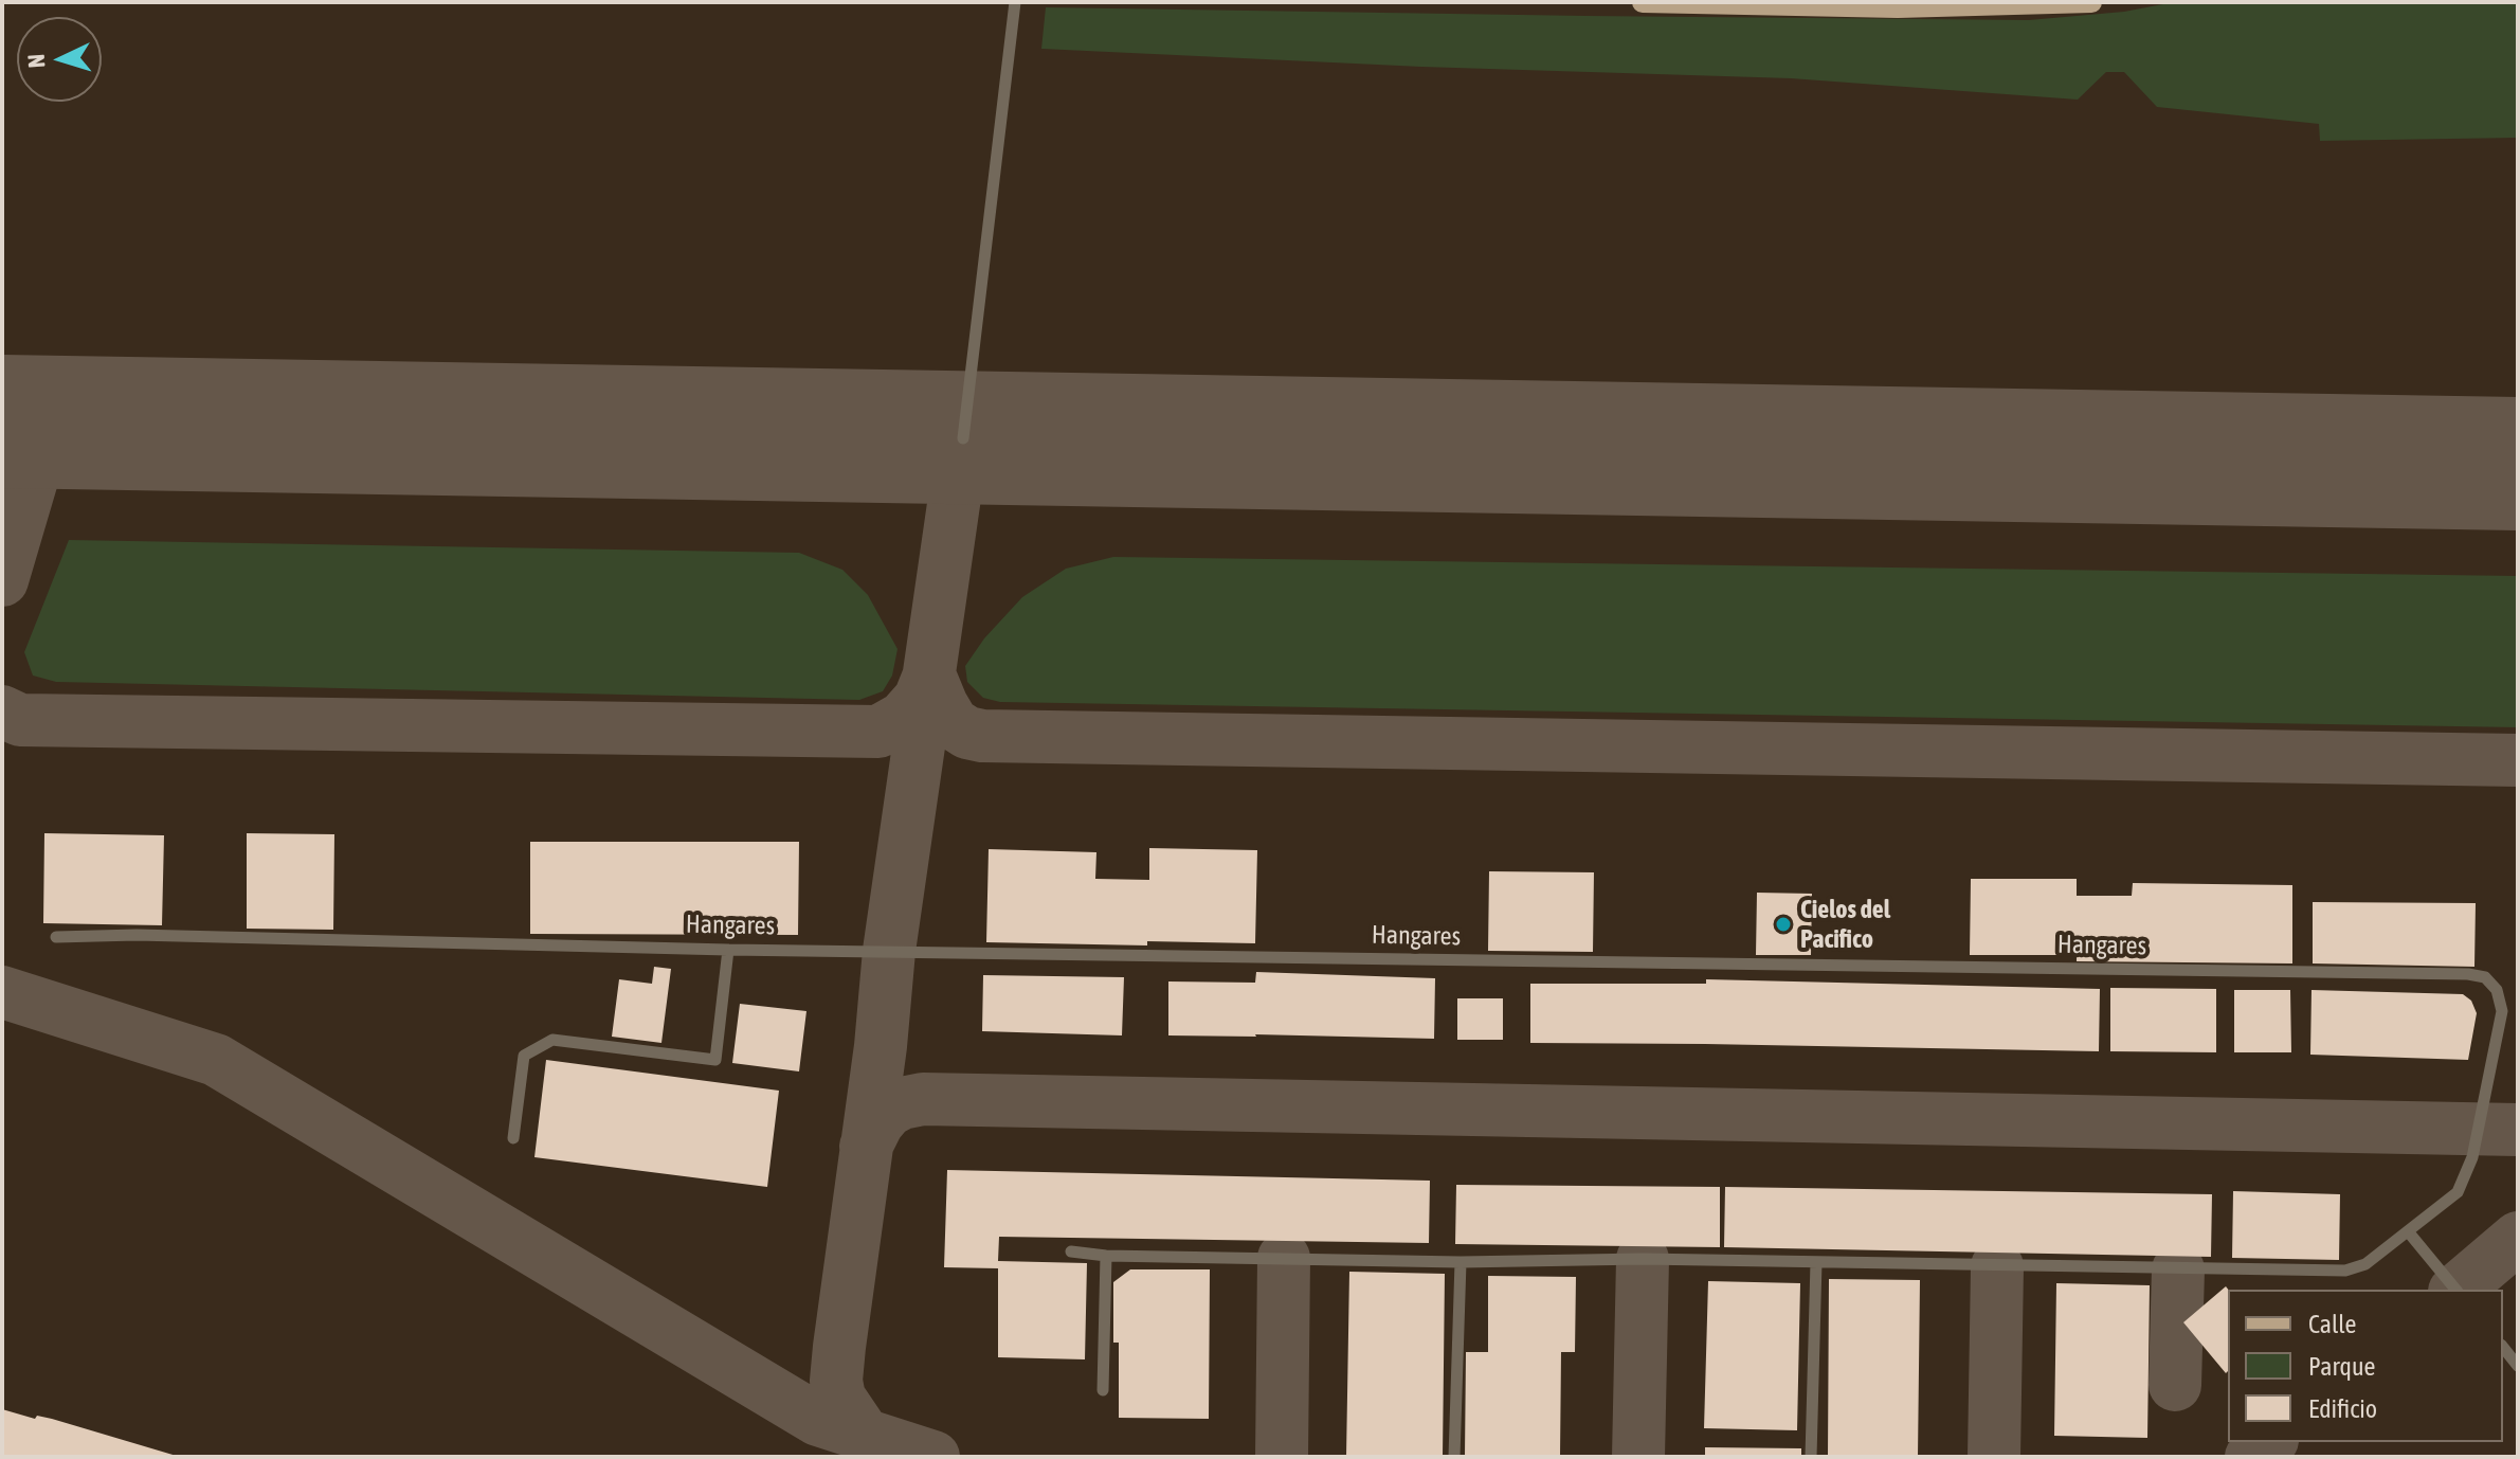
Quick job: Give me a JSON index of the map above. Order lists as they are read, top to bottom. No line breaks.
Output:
{"streets":{"lane":["Hangares"]},"places":["Cielos del Pacifico"],"legend":["Calle","Parque","Edificio"],"north":"left"}
